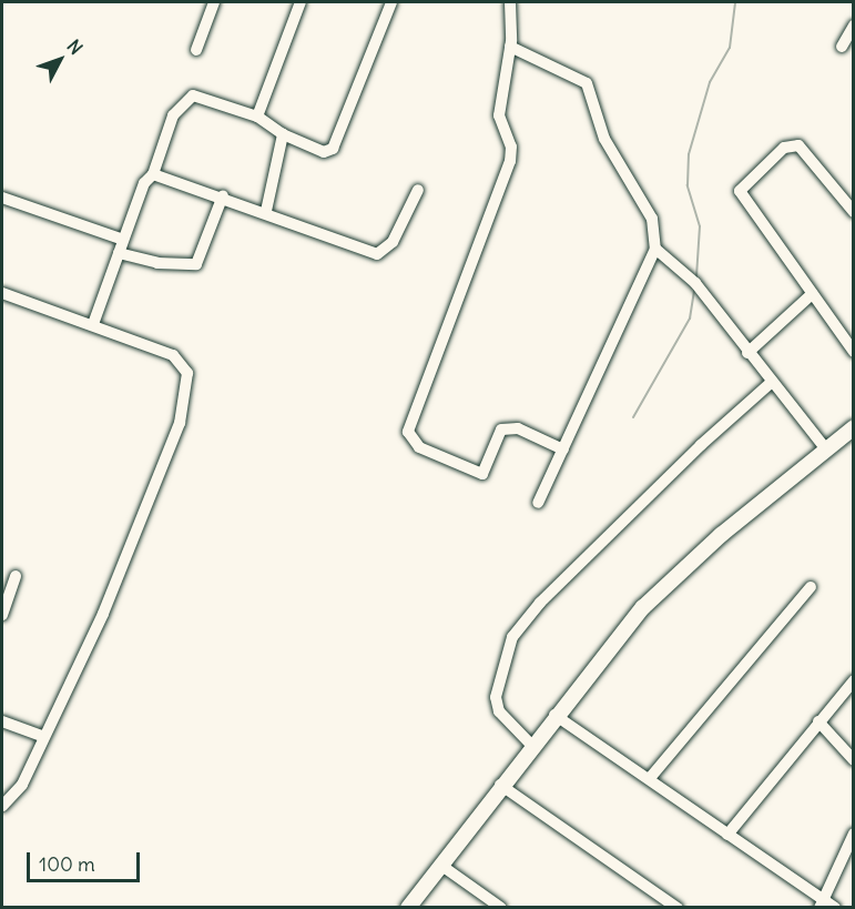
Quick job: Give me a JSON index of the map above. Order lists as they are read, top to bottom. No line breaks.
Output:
{"scale_bar":"100 m","north":"top right"}
